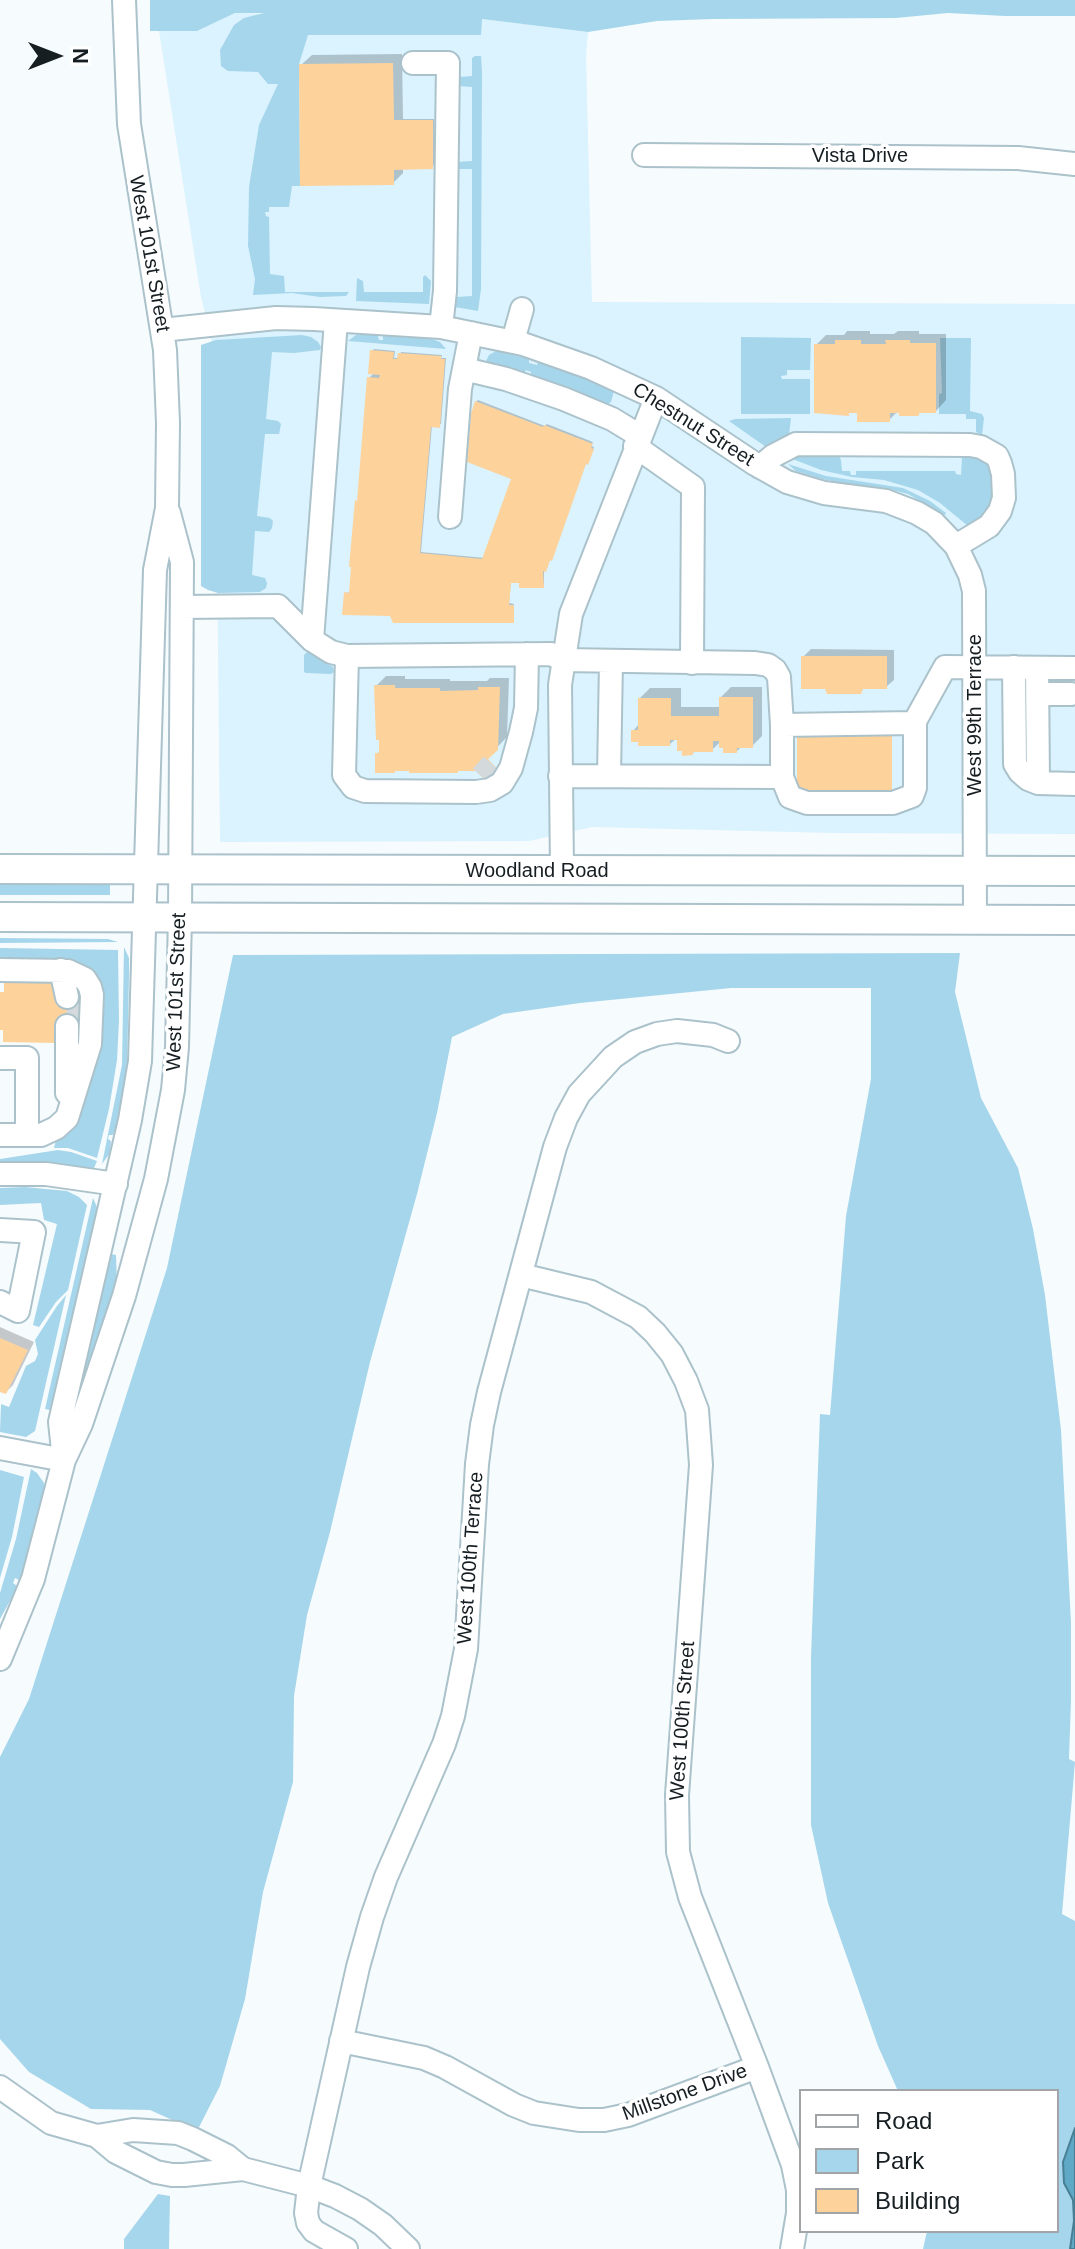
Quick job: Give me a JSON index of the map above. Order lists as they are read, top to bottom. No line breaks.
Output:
{"streets":{"main road":["Woodland Road"],"street":["Vista Drive","West 101st Street","Chestnut Street","West 99th Terrace","West 100th Terrace","West 100th Street","Millstone Drive"]},"crossings":[["West 101st Street","Chestnut Street"],["West 101st Street","Woodland Road"],["Chestnut Street","West 99th Terrace"],["West 99th Terrace","Woodland Road"],["West 100th Terrace","West 100th Street"],["West 100th Terrace","Millstone Drive"],["West 100th Street","Millstone Drive"]],"legend":["Road","Park","Building"],"north":"right"}
